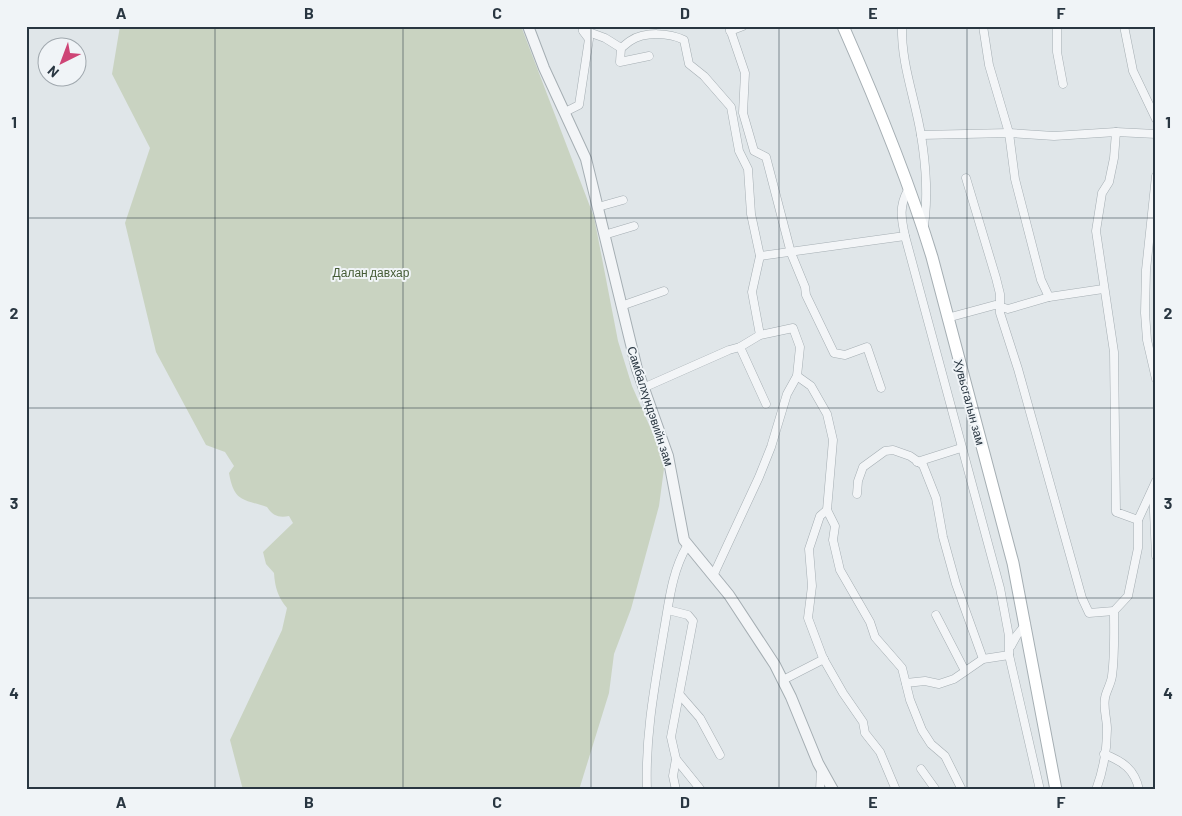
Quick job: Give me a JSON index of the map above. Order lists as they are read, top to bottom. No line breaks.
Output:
{"streets":{"main road":["Хувьсгалын зам"],"street":["Самбалхүндэвийн зам"]},"parks":["Далан давхар"],"north":"bottom left","grid":{"columns":["A","B","C","D","E","F"],"rows":["1","2","3","4"]}}
